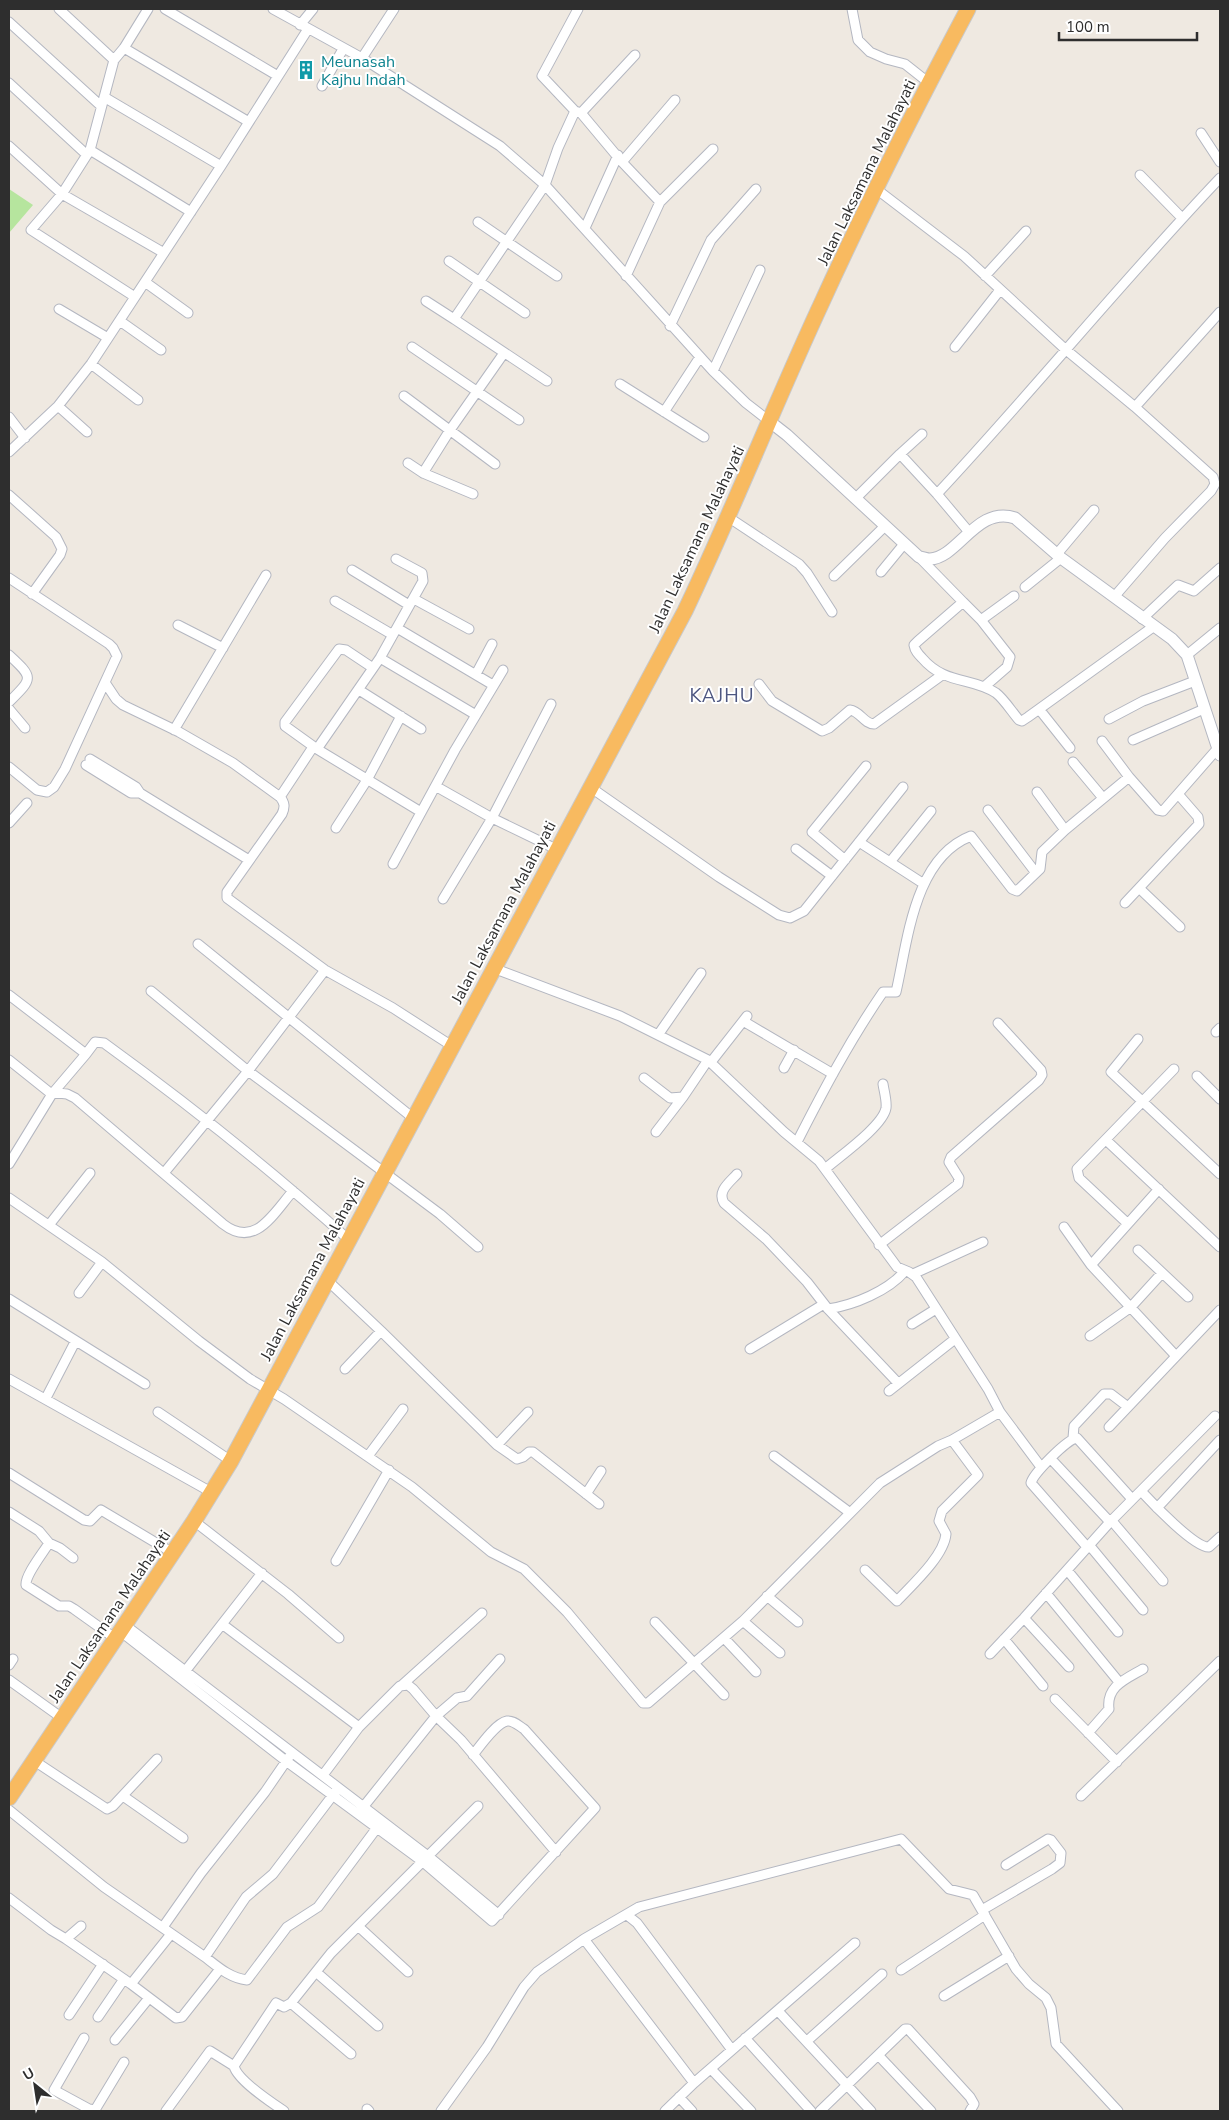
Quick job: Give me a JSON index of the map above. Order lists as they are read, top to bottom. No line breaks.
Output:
{"streets":{"highway":["Jalan Laksamana Malahayati"]},"districts":["KAJHU"],"places":{"building":["Meunasah Kajhu Indah"]},"scale_bar":"100 m","north":"top left"}
